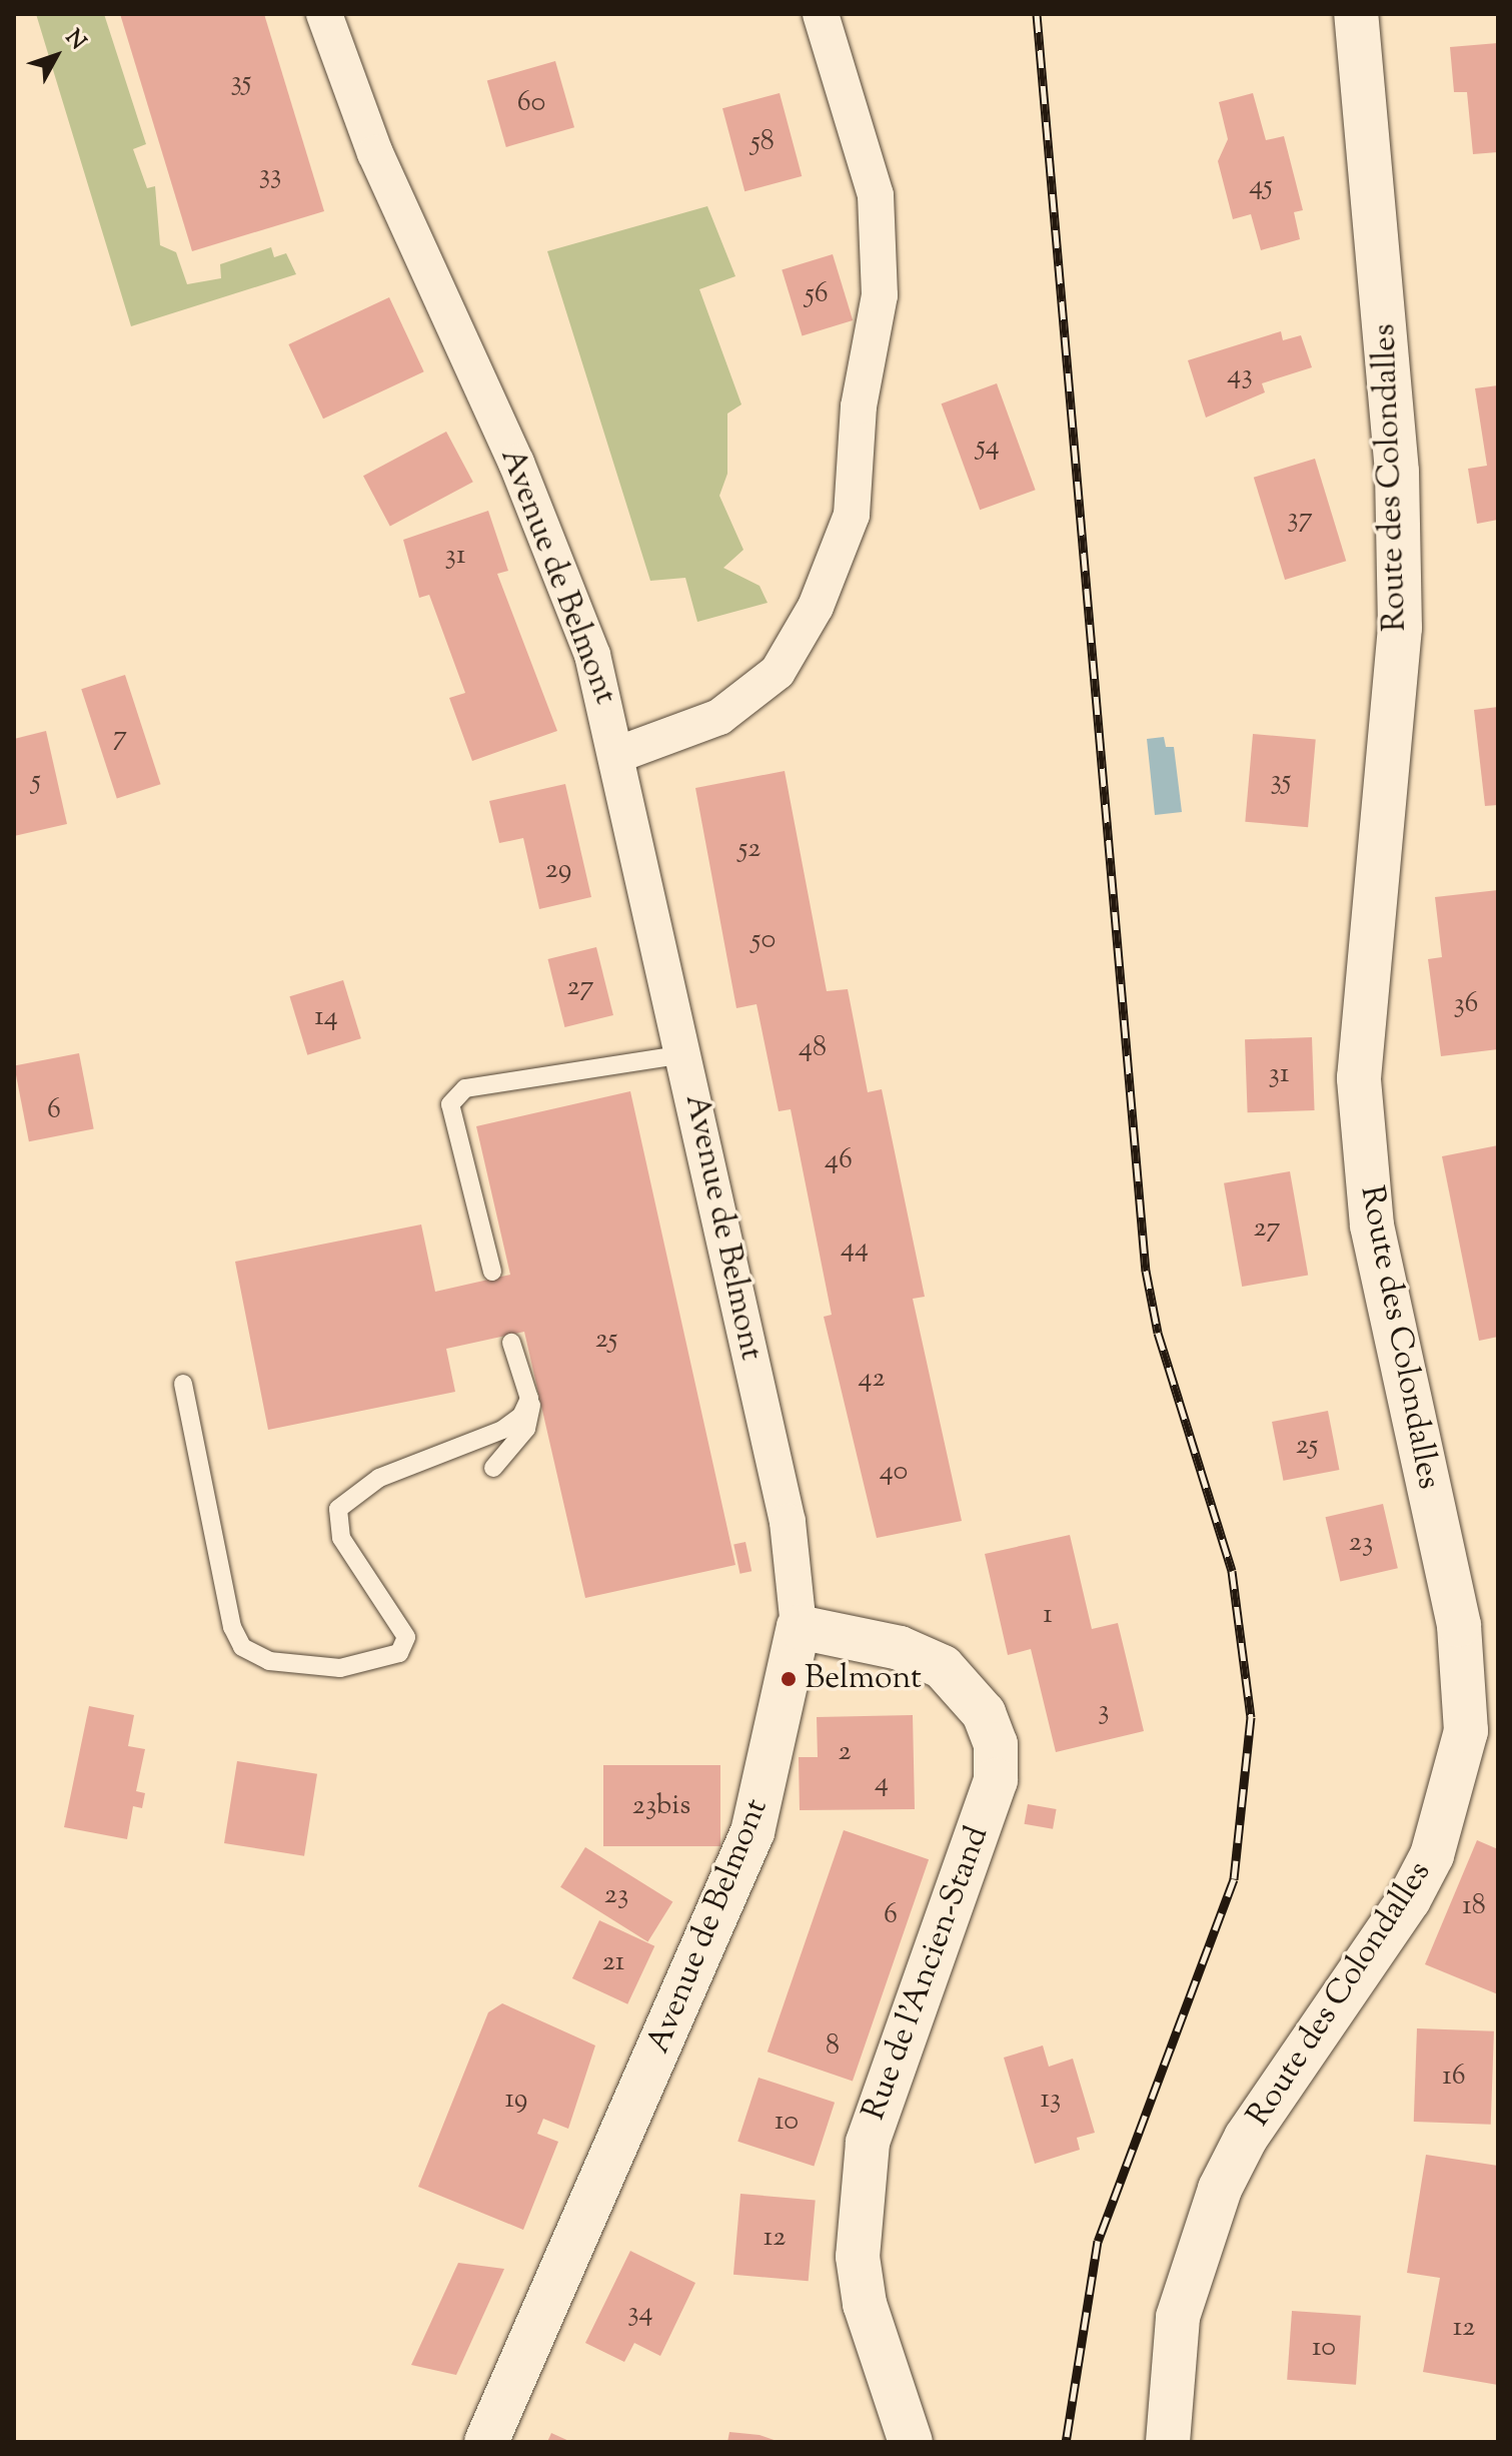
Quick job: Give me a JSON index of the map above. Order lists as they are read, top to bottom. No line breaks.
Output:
{"streets":{"street":["Route des Colondalles","Avenue de Belmont","Rue de l'Ancien-Stand"]},"crossings":[["Avenue de Belmont","Rue de l'Ancien-Stand"]],"places":["Belmont"],"house_numbers":["35","60","58","33","45","56","43","54","37","31","7","5","35","52","29","50","27","36","14","48","31","6","46","27","44","25","42","25","40","23","1","3","2","4","23bis","23","18","6","21","8","16","19","13","10","12","34","12","10"],"north":"top right"}
